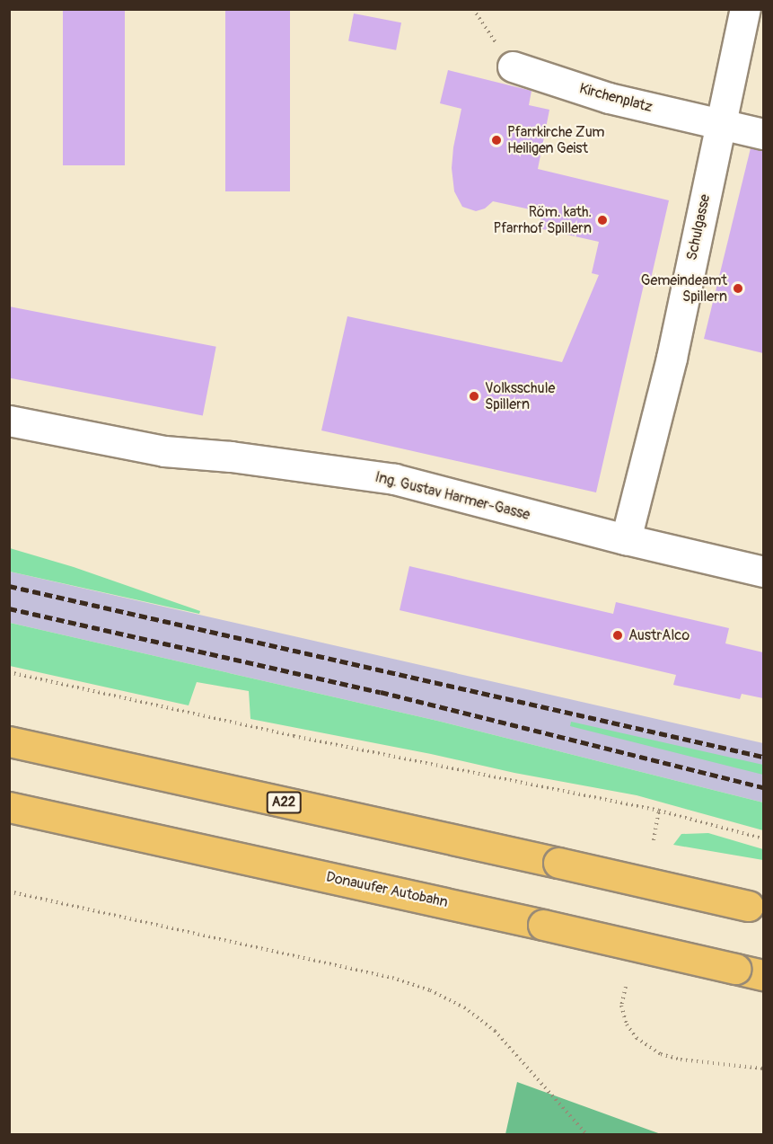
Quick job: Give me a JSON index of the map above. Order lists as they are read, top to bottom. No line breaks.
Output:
{"streets":{"highway":["A22","Donauufer Autobahn"],"street":["Kirchenplatz","Schulgasse","Ing. Gustav Harmer-Gasse"]},"crossings":[["Kirchenplatz","Schulgasse"],["Schulgasse","Ing. Gustav Harmer-Gasse"]],"places":["Pfarrkirche Zum Heiligen Geist","Röm. kath. Pfarrhof Spillern","Gemeindeamt Spillern","Volksschule Spillern","AustrAlco"]}
